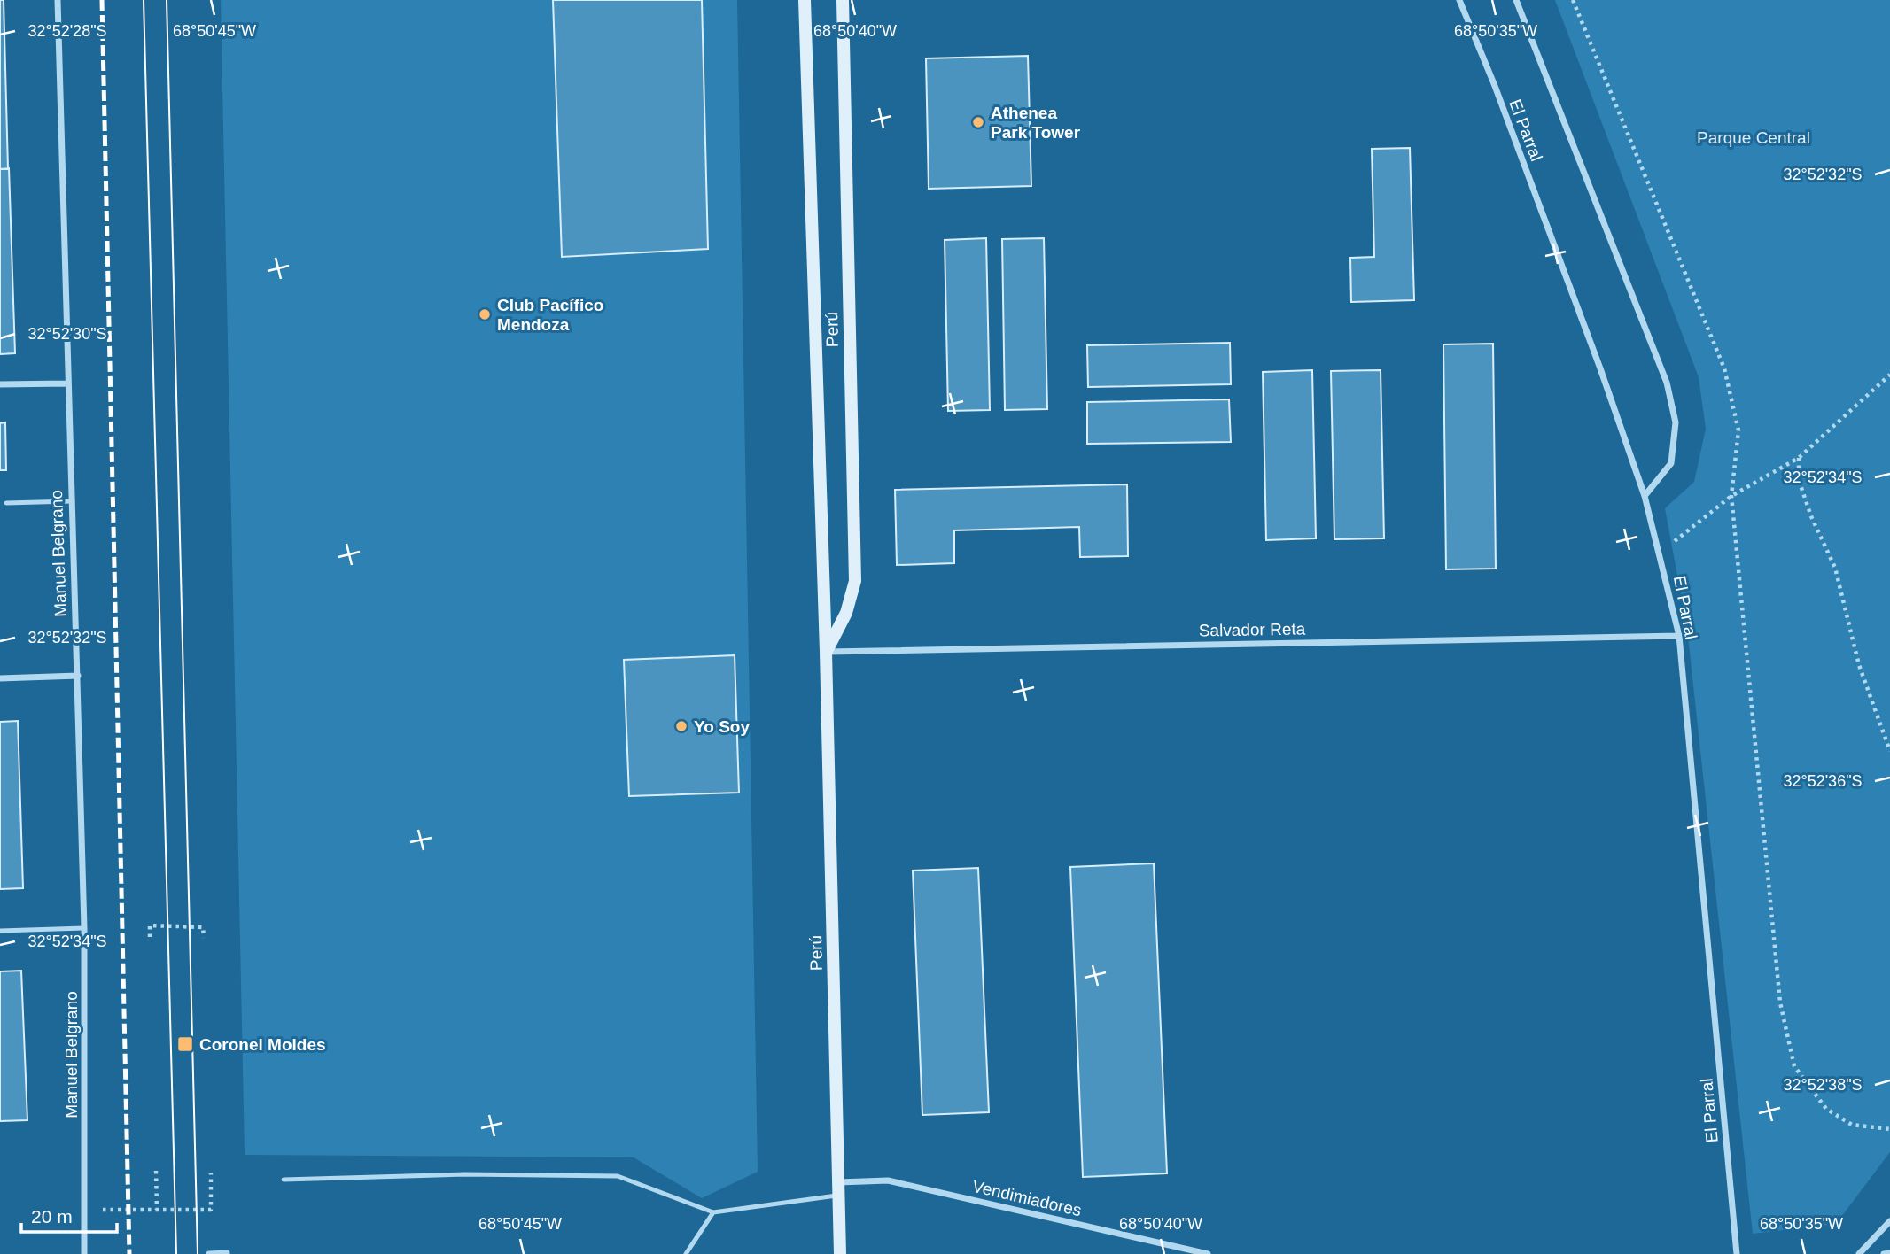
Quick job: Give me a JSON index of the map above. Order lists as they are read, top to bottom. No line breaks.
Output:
{"streets":{"main road":["Perú"],"street":["El Parral","Manuel Belgrano","Salvador Reta","Vendimiadores"]},"crossings":[["El Parral","Salvador Reta"],["Perú","Salvador Reta"],["Perú","Vendimiadores"]],"parks":["Parque Central"],"places":{"other":["Athenea Park Tower","Club Pacífico Mendoza","Yo Soy"],"transit":["Coronel Moldes"]},"scale_bar":"20 m","coordinates":["68°50'45\"W","68°50'40\"W","68°50'35\"W","32°52'28\"S","32°52'32\"S","32°52'30\"S","32°52'34\"S","32°52'36\"S","32°52'38\"S"]}
